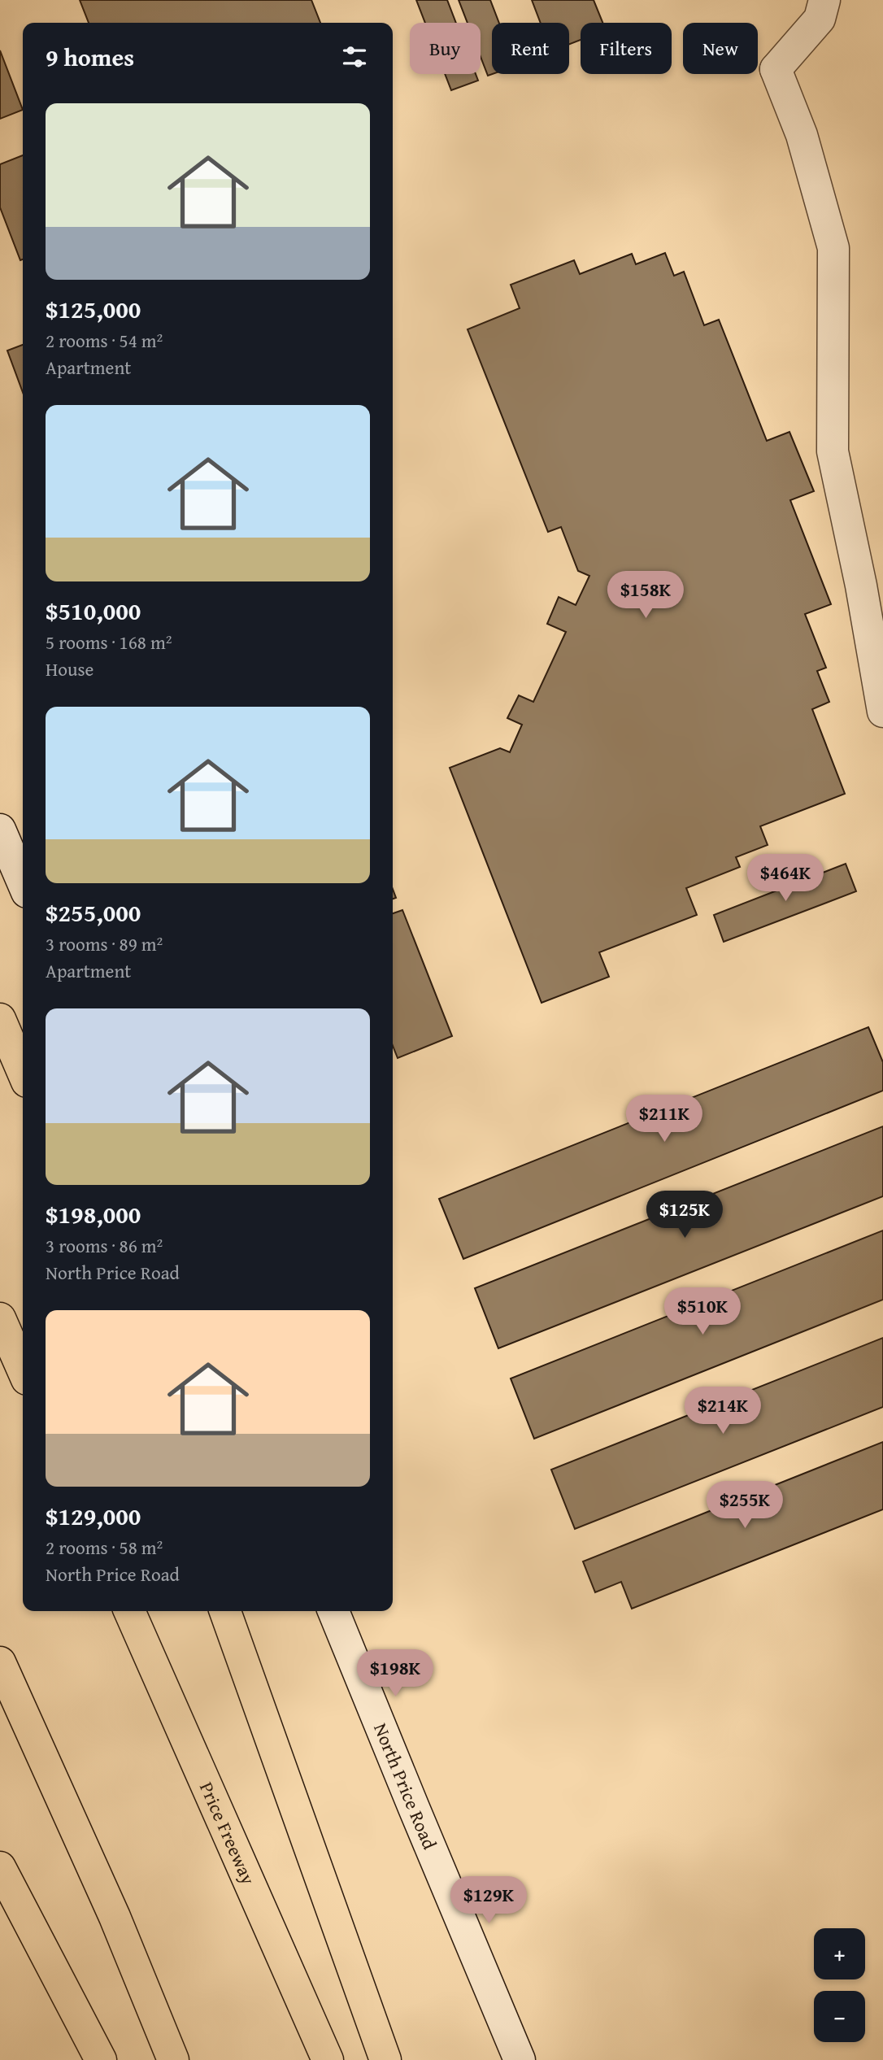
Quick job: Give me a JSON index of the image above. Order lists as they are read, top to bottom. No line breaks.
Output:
{"streets":{"highway":["Price Freeway"],"street":["North Price Road"]},"page":{"chip":["Buy","Rent","Filters","New"],"heading":"9 homes","list":[{"name":"$125,000","note":"2 rooms · 54 m² · Apartment"},{"name":"$510,000","note":"5 rooms · 168 m² · House"},{"name":"$255,000","note":"3 rooms · 89 m² · Apartment"},{"name":"$198,000","note":"3 rooms · 86 m² · North Price Road"},{"name":"$129,000","note":"2 rooms · 58 m² · North Price Road"}],"price":["$158K","$464K","$211K","$125K","$510K","$214K","$255K","$198K","$129K"],"map_buttons":["+","−"]}}
